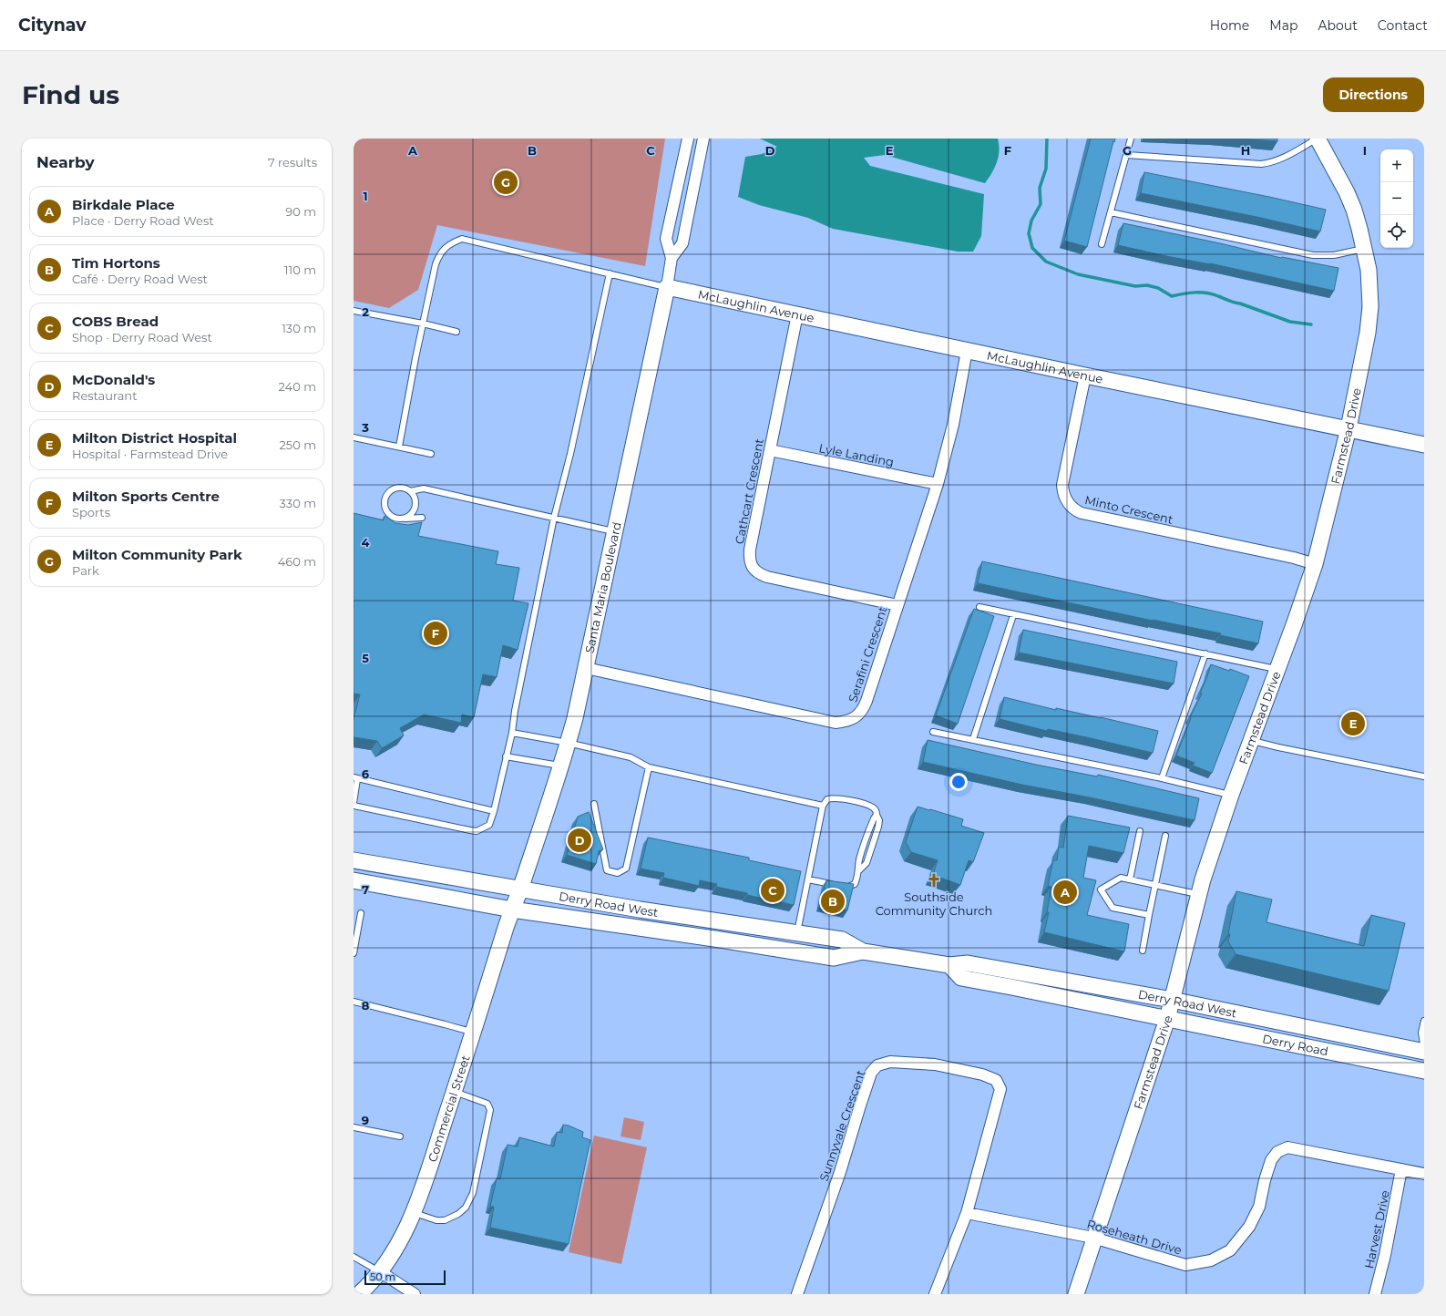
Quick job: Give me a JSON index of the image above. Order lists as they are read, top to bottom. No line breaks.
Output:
{"streets":{"street":["McLaughlin Avenue","Farmstead Drive","Lyle Landing","Cathcart Crescent","Minto Crescent","Santa Maria Boulevard","Serafini Crescent","Derry Road West","Derry Road","Commercial Street","Sunnyvale Crescent","Harvest Drive","Roseheath Drive"]},"crossings":[["McLaughlin Avenue","Farmstead Drive"],["McLaughlin Avenue","Cathcart Crescent"],["McLaughlin Avenue","Minto Crescent"],["McLaughlin Avenue","Santa Maria Boulevard"],["McLaughlin Avenue","Serafini Crescent"],["Farmstead Drive","Minto Crescent"],["Farmstead Drive","Derry Road West"],["Farmstead Drive","Derry Road"],["Farmstead Drive","Roseheath Drive"],["Lyle Landing","Cathcart Crescent"],["Lyle Landing","Serafini Crescent"],["Cathcart Crescent","Serafini Crescent"],["Santa Maria Boulevard","Serafini Crescent"],["Santa Maria Boulevard","Derry Road West"],["Santa Maria Boulevard","Commercial Street"],["Derry Road West","Derry Road"],["Derry Road West","Commercial Street"],["Sunnyvale Crescent","Roseheath Drive"],["Harvest Drive","Roseheath Drive"]],"places":{"church":["Southside Community Church"]},"scale_bar":"50 m","page":{"header":"Citynav","nav":["Home","Map","About","Contact"],"buttons":"Directions","title":"Find us","heading":["Nearby","7 results"],"map_buttons":["+","−"],"pins":["G","F","E","D","C","A","B"],"list":[{"mark":"A","name":"Birkdale Place","note":"Place · Derry Road West","value":"90 m"},{"mark":"B","name":"Tim Hortons","note":"Café · Derry Road West","value":"110 m"},{"mark":"C","name":"COBS Bread","note":"Shop · Derry Road West","value":"130 m"},{"mark":"D","name":"McDonald's","note":"Restaurant","value":"240 m"},{"mark":"E","name":"Milton District Hospital","note":"Hospital · Farmstead Drive","value":"250 m"},{"mark":"F","name":"Milton Sports Centre","note":"Sports","value":"330 m"},{"mark":"G","name":"Milton Community Park","note":"Park","value":"460 m"}],"scale":"50 m"},"grid":{"columns":["A","B","C","D","E","F","G","H","I"],"rows":["1","2","3","4","5","6","7","8","9"]}}
